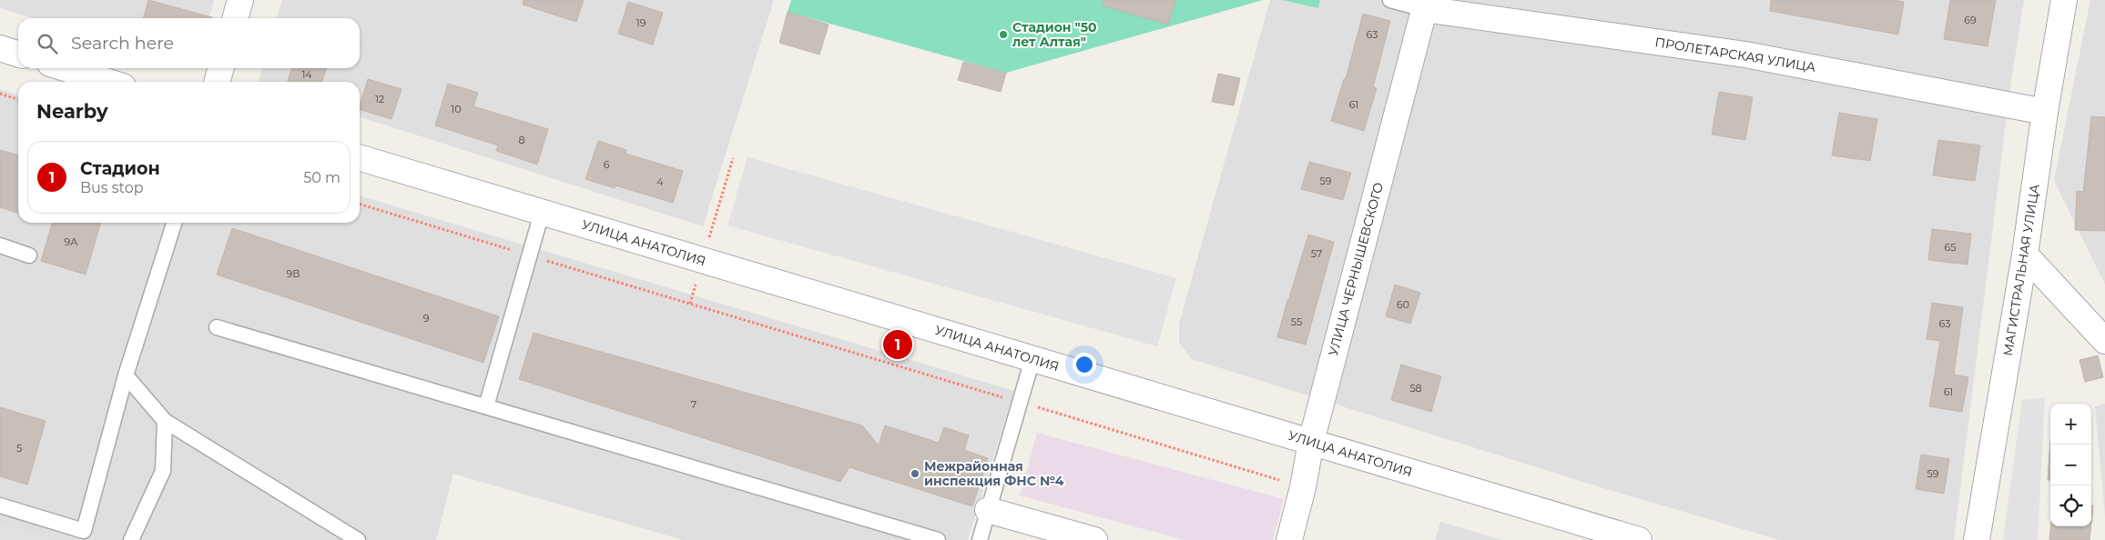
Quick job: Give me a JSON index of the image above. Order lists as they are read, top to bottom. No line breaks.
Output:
{"streets":{"street":["ПРОЛЕТАРСКАЯ УЛИЦА","УЛИЦА АНАТОЛИЯ","УЛИЦА ЧЕРНЫШЕВСКОГО","МАГИСТРАЛЬНАЯ УЛИЦА"]},"crossings":[["ПРОЛЕТАРСКАЯ УЛИЦА","УЛИЦА ЧЕРНЫШЕВСКОГО"],["ПРОЛЕТАРСКАЯ УЛИЦА","МАГИСТРАЛЬНАЯ УЛИЦА"],["УЛИЦА АНАТОЛИЯ","УЛИЦА ЧЕРНЫШЕВСКОГО"]],"places":["Стадион \"50 лет Алтая\"","Межрайонная инспекция ФНС №4"],"house_numbers":["69","19","63","14","12","61","10","8","6","59","4","9А","65","57","9В","60","9","55","63","58","61","7","5","59"],"page":{"search":"Search here","heading":"Nearby","list":[{"mark":"1","name":"Стадион","note":"Bus stop","value":"50 m"}],"pins":"1","map_buttons":["+","−"]}}
